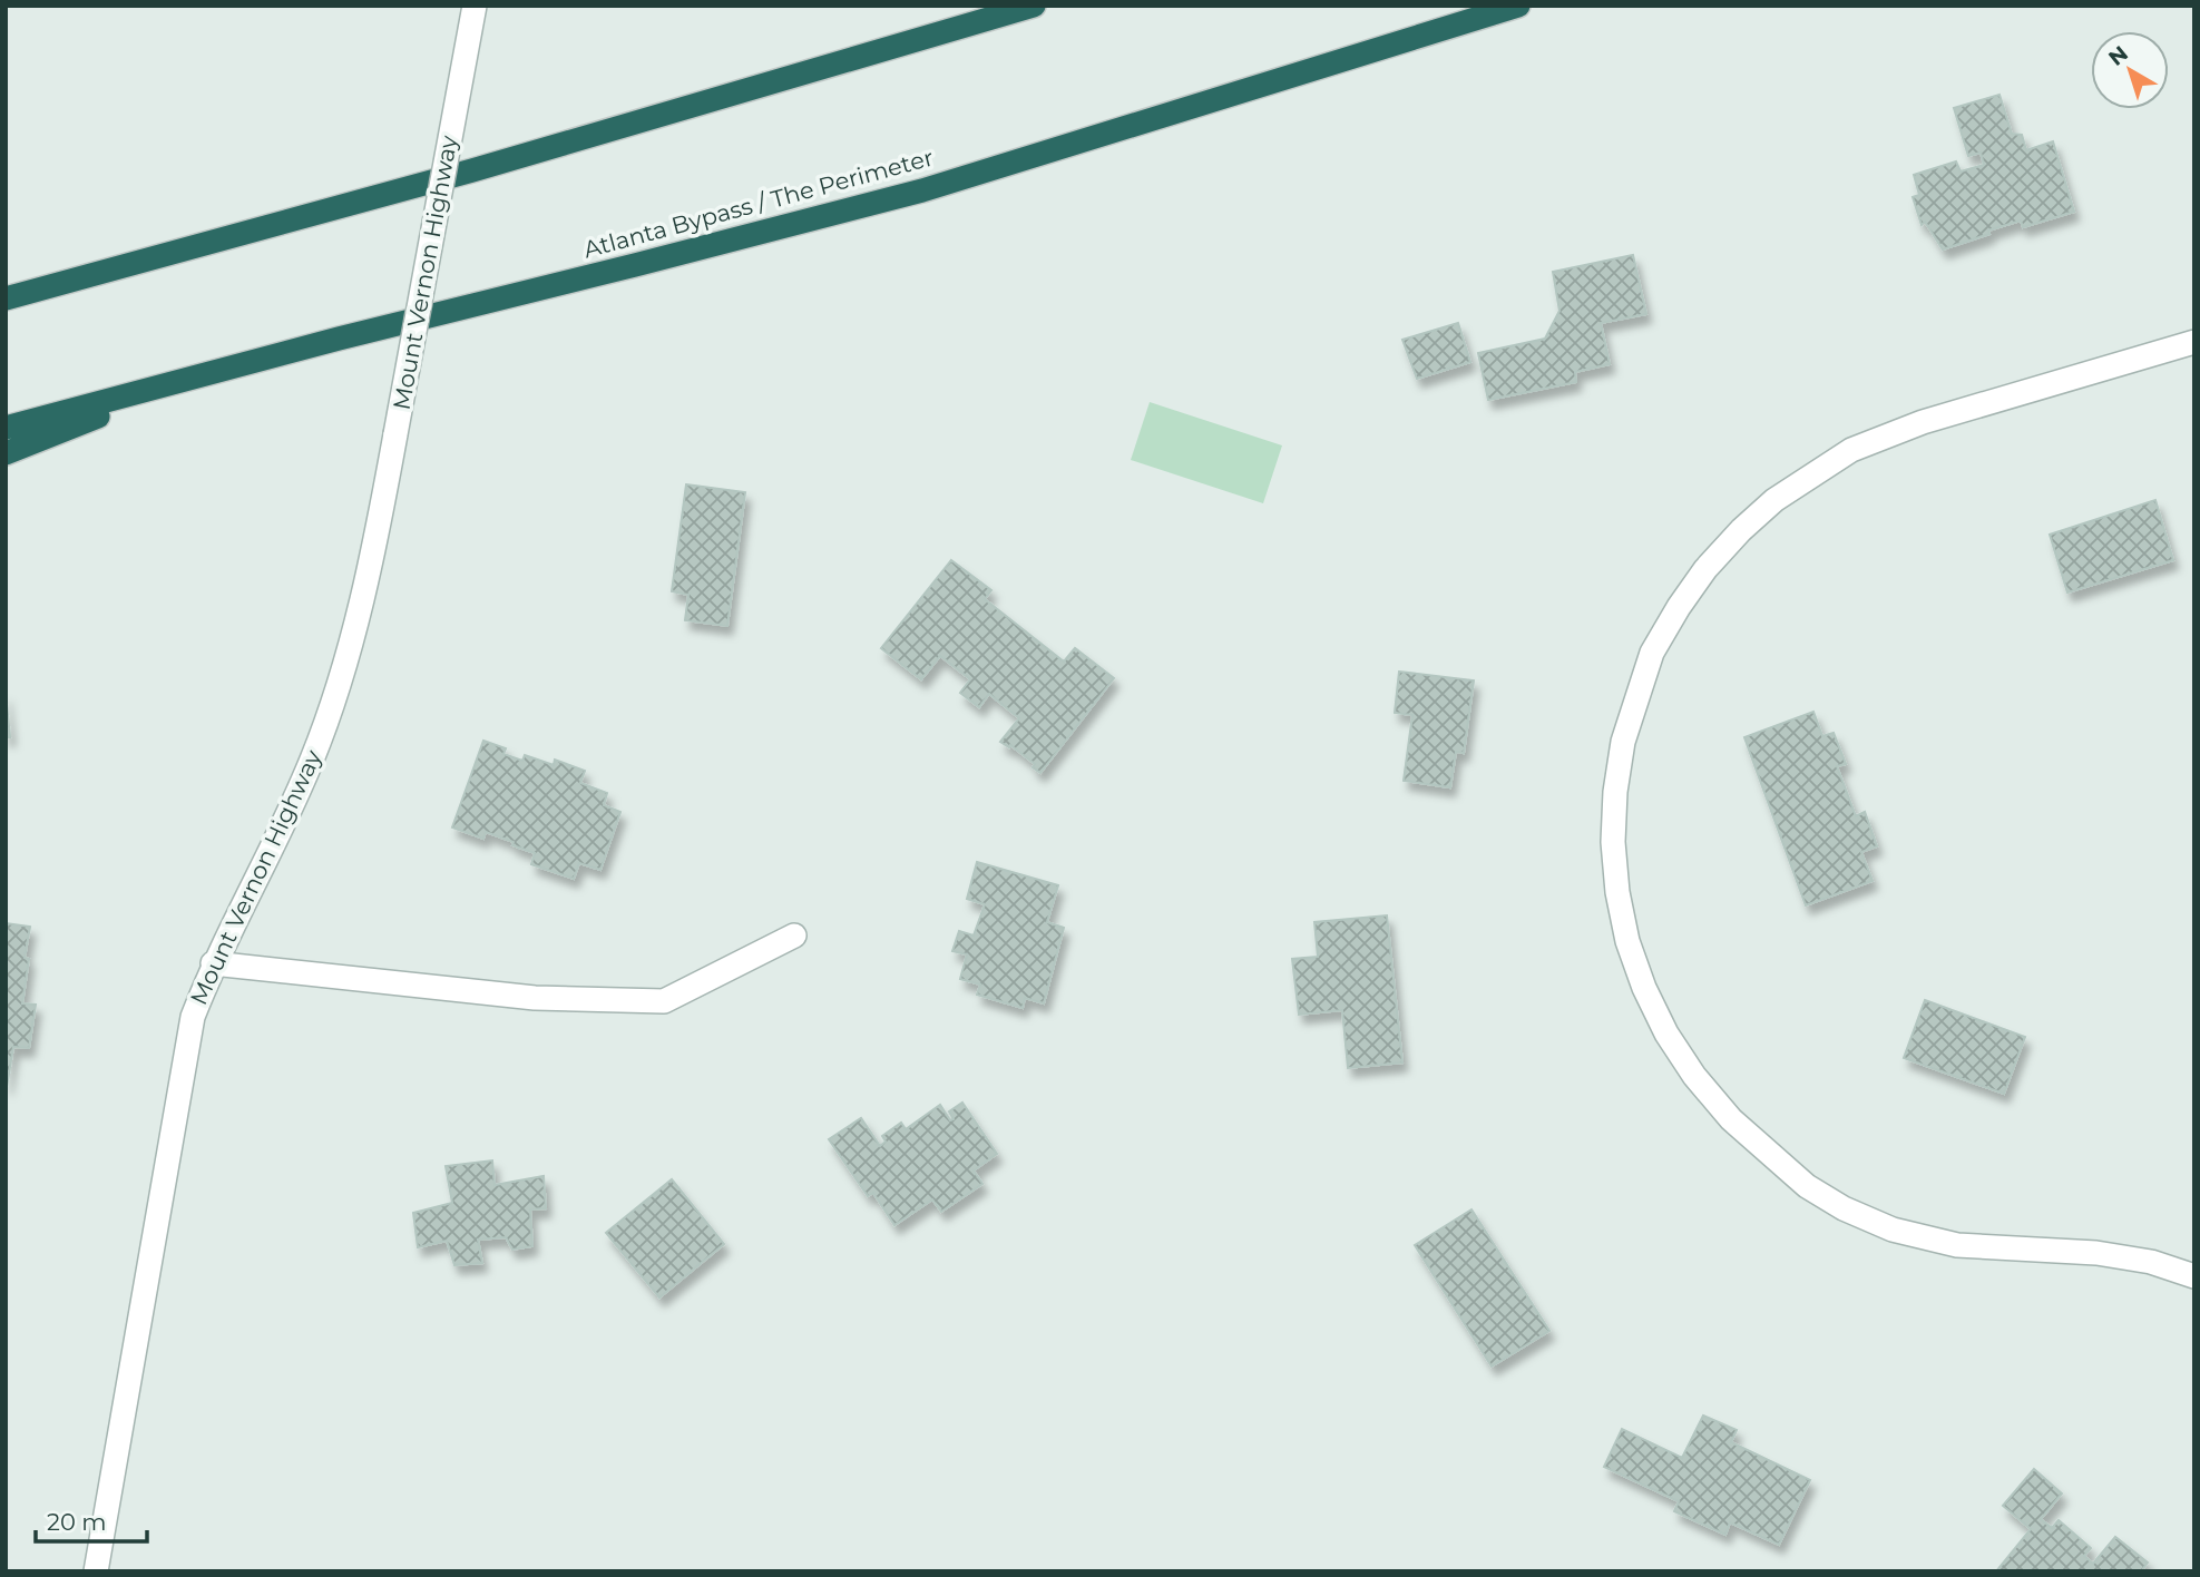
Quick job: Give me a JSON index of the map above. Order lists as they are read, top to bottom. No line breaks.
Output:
{"streets":{"highway":["Atlanta Bypass / The Perimeter"],"street":["Mount Vernon Highway"]},"scale_bar":"20 m","north":"top left"}
